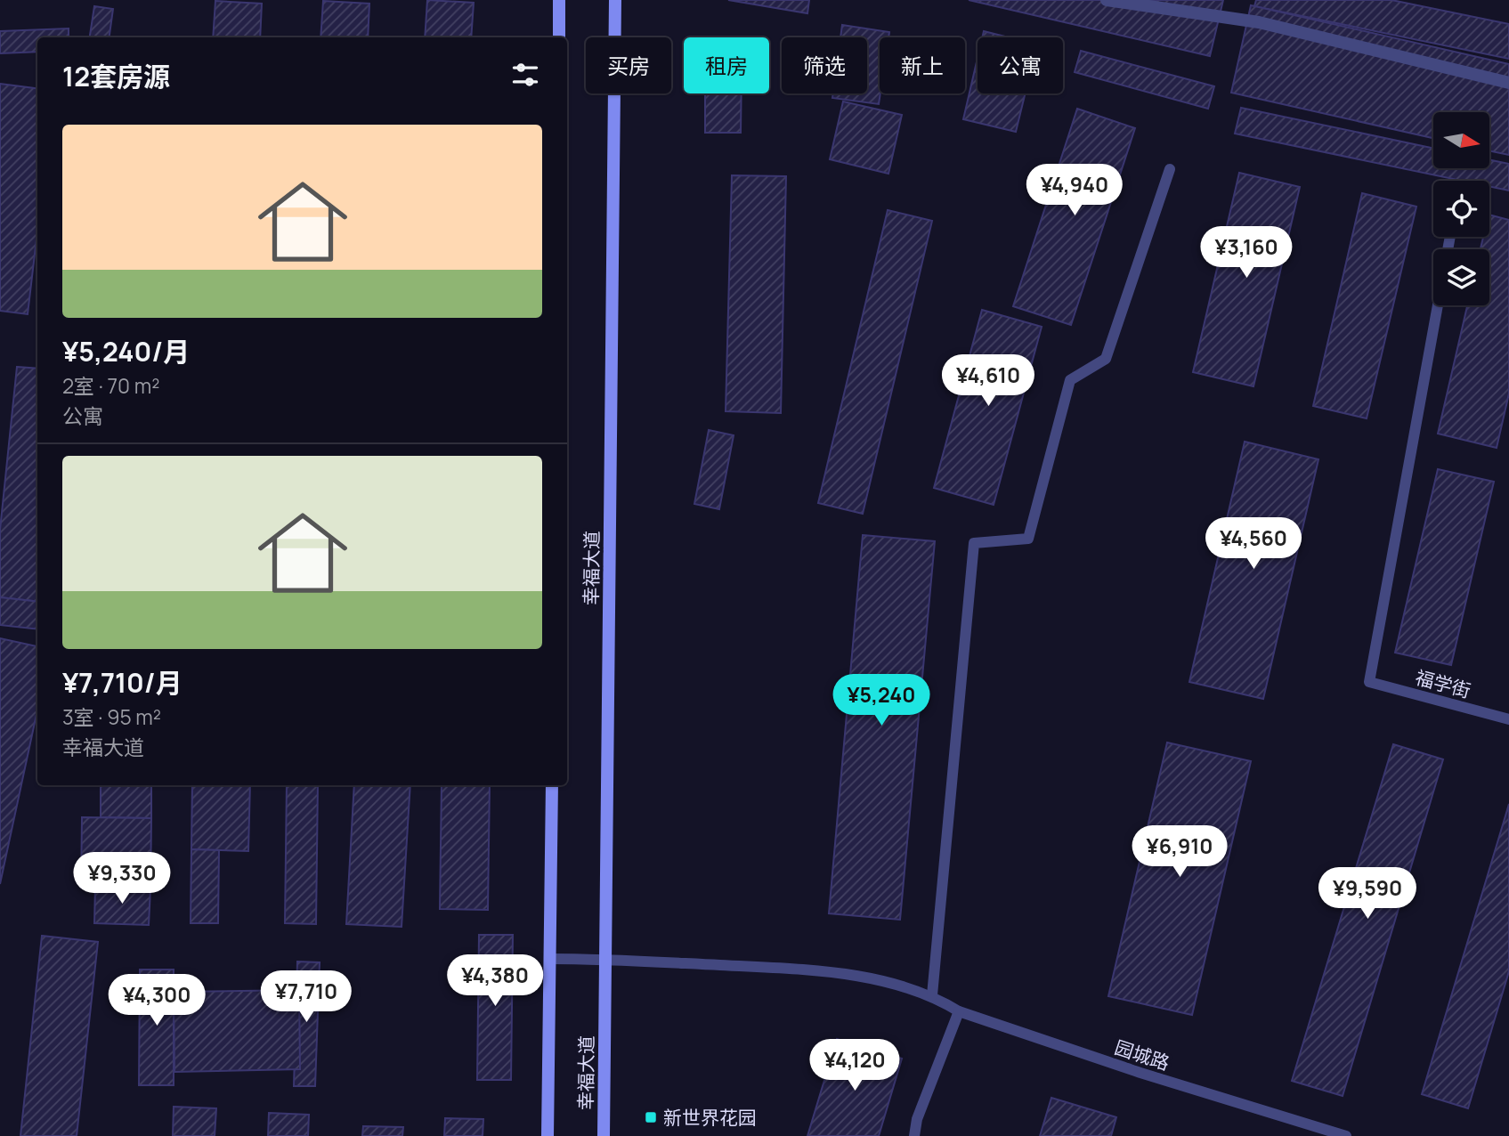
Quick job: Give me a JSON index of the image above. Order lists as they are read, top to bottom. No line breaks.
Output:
{"streets":{"main road":["幸福大道"],"lane":["福学街","园城路"]},"crossings":[["幸福大道","园城路"]],"places":{"transit":["新世界花园"]},"north":"right","page":{"chip":["买房","租房","筛选","新上","公寓"],"heading":"12套房源","list":[{"name":"¥5,240/月","note":"2室 · 70 m² · 公寓"},{"name":"¥7,710/月","note":"3室 · 95 m² · 幸福大道"}],"price":["¥4,940","¥3,160","¥4,610","¥4,560","¥5,240","¥6,910","¥9,330","¥9,590","¥4,380","¥7,710","¥4,300","¥4,120"]}}
